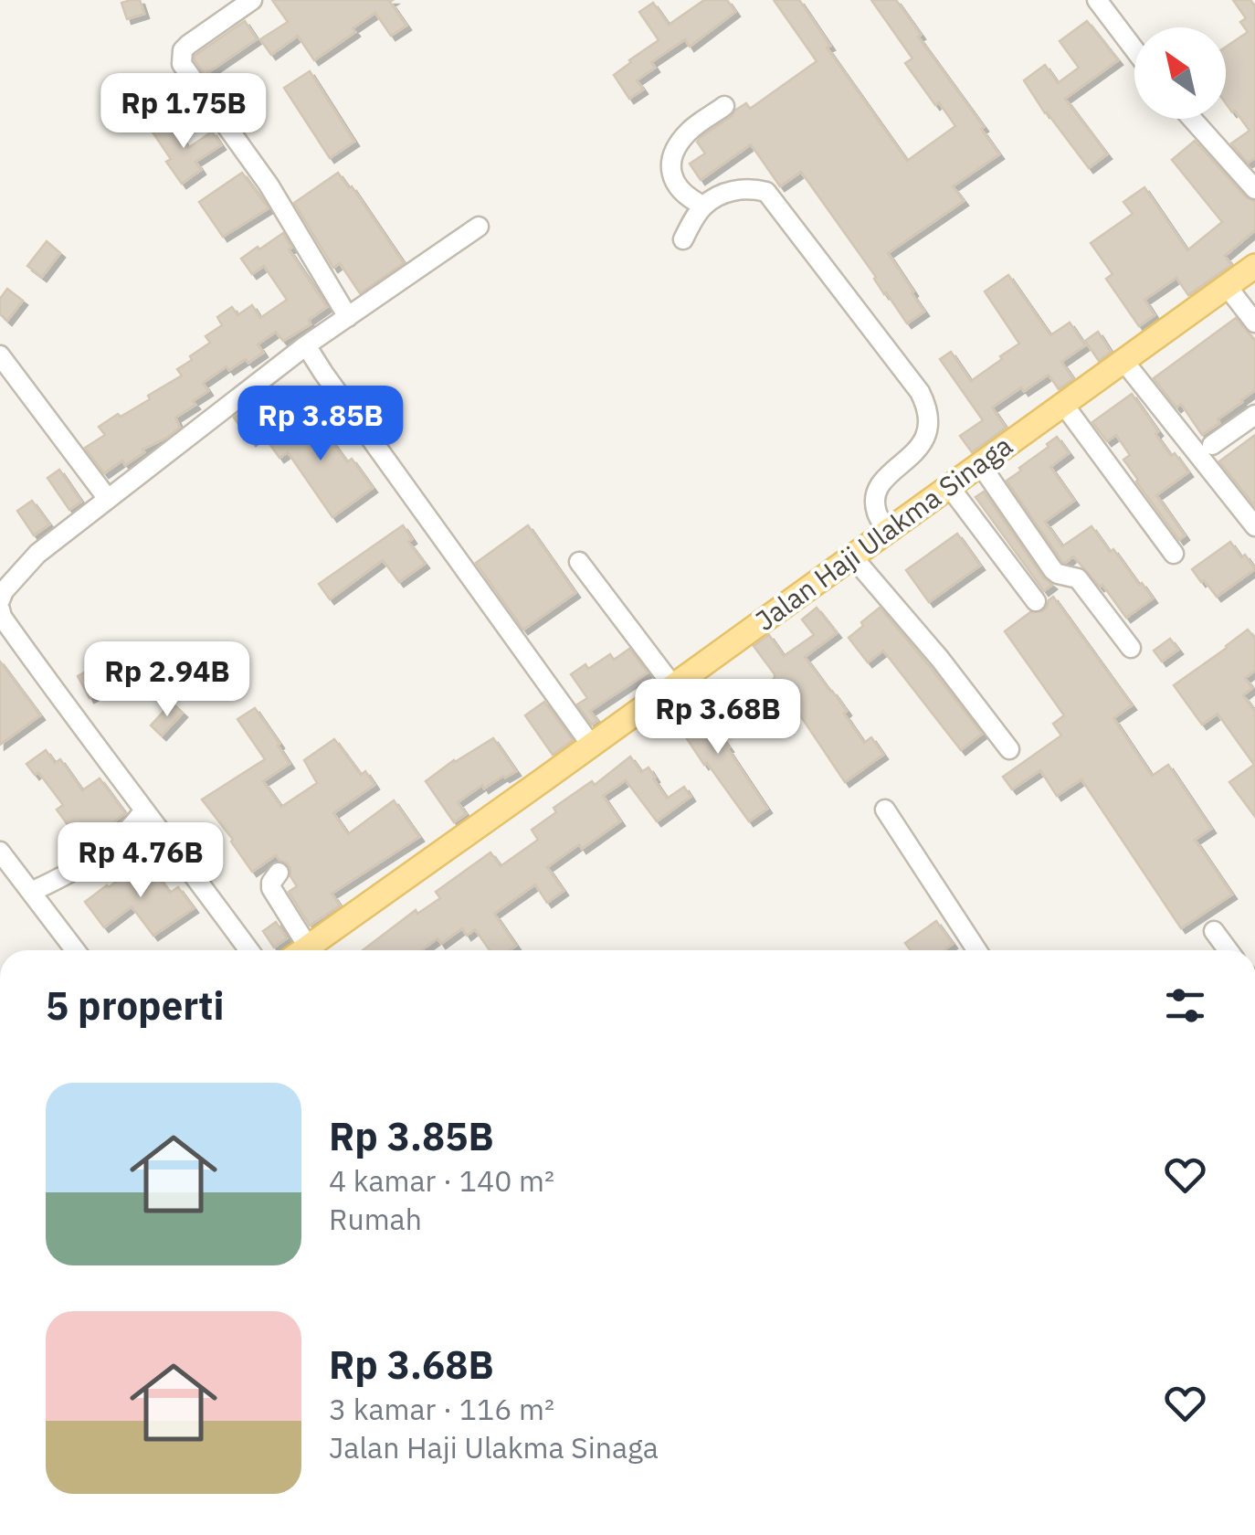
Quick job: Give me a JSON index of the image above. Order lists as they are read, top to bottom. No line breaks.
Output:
{"streets":{"main road":["Jalan Haji Ulakma Sinaga"]},"north":"top left","page":{"price":["Rp 1.75B","Rp 3.85B","Rp 2.94B","Rp 3.68B","Rp 4.76B"],"heading":"5 properti","list":[{"name":"Rp 3.85B","note":"4 kamar · 140 m² · Rumah"},{"name":"Rp 3.68B","note":"3 kamar · 116 m² · Jalan Haji Ulakma Sinaga"}]}}
